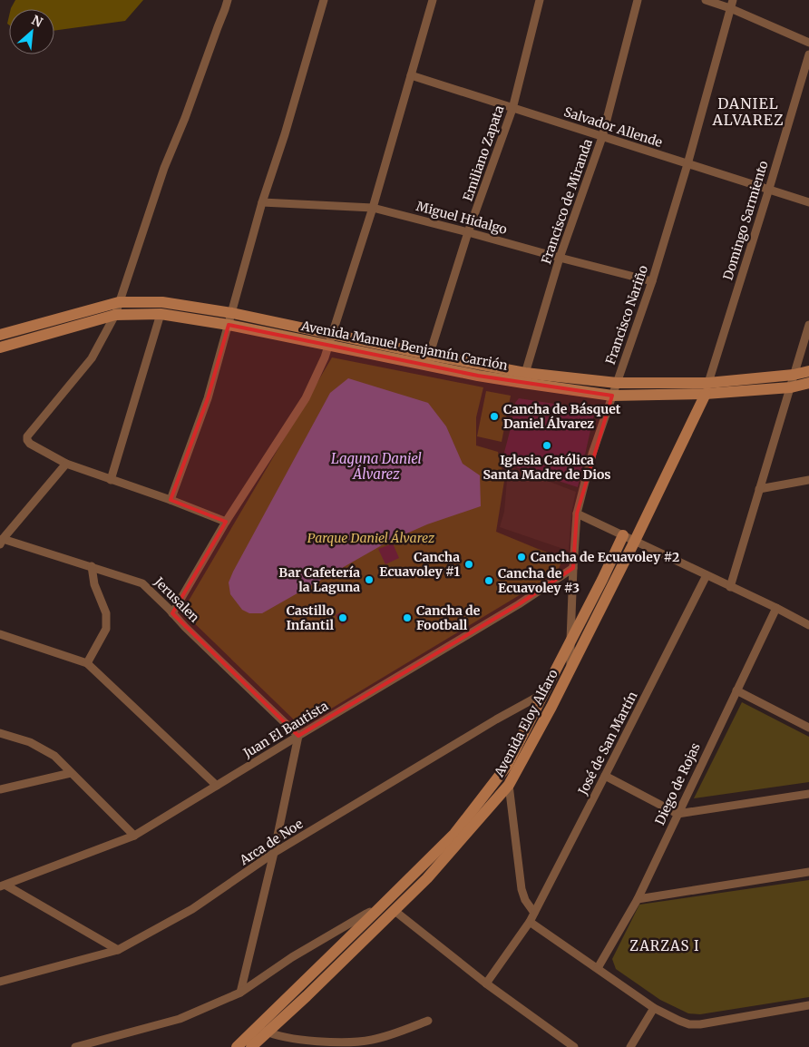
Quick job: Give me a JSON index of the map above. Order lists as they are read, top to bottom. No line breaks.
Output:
{"streets":{"main road":["Avenida Manuel Benjamín Carrión","Avenida Eloy Alfaro"],"street":["Salvador Allende","Emiliano Zapata","Francisco de Miranda","Miguel Hidalgo","Domingo Sarmiento","Francisco Nariño","Jerusalen","Juan El Bautista","José de San Martín","Diego de Rojas","Arca de Noe"]},"crossings":[["Salvador Allende","Emiliano Zapata"],["Salvador Allende","Francisco de Miranda"],["Salvador Allende","Domingo Sarmiento"],["Salvador Allende","Francisco Nariño"],["Emiliano Zapata","Miguel Hidalgo"],["Emiliano Zapata","Avenida Manuel Benjamín Carrión"],["Francisco de Miranda","Miguel Hidalgo"],["Francisco de Miranda","Avenida Manuel Benjamín Carrión"],["Miguel Hidalgo","Francisco Nariño"],["Domingo Sarmiento","Avenida Manuel Benjamín Carrión"],["Domingo Sarmiento","Avenida Eloy Alfaro"],["Francisco Nariño","Avenida Manuel Benjamín Carrión"],["Francisco Nariño","Avenida Eloy Alfaro"],["Francisco Nariño","Juan El Bautista"],["Avenida Manuel Benjamín Carrión","Avenida Eloy Alfaro"],["Jerusalen","Juan El Bautista"],["Avenida Eloy Alfaro","Arca de Noe"]],"districts":["DANIEL ALVAREZ","ZARZAS I"],"water":["Laguna Daniel Álvarez"],"parks":["Parque Daniel Álvarez"],"places":["Cancha de Básquet Daniel Álvarez","Iglesia Católica Santa Madre de Dios","Cancha de Ecuavoley #2","Cancha Ecuavoley #1","Bar Cafetería la Laguna","Cancha de Ecuavoley #3","Castillo Infantil","Cancha de Football"],"north":"top right"}
